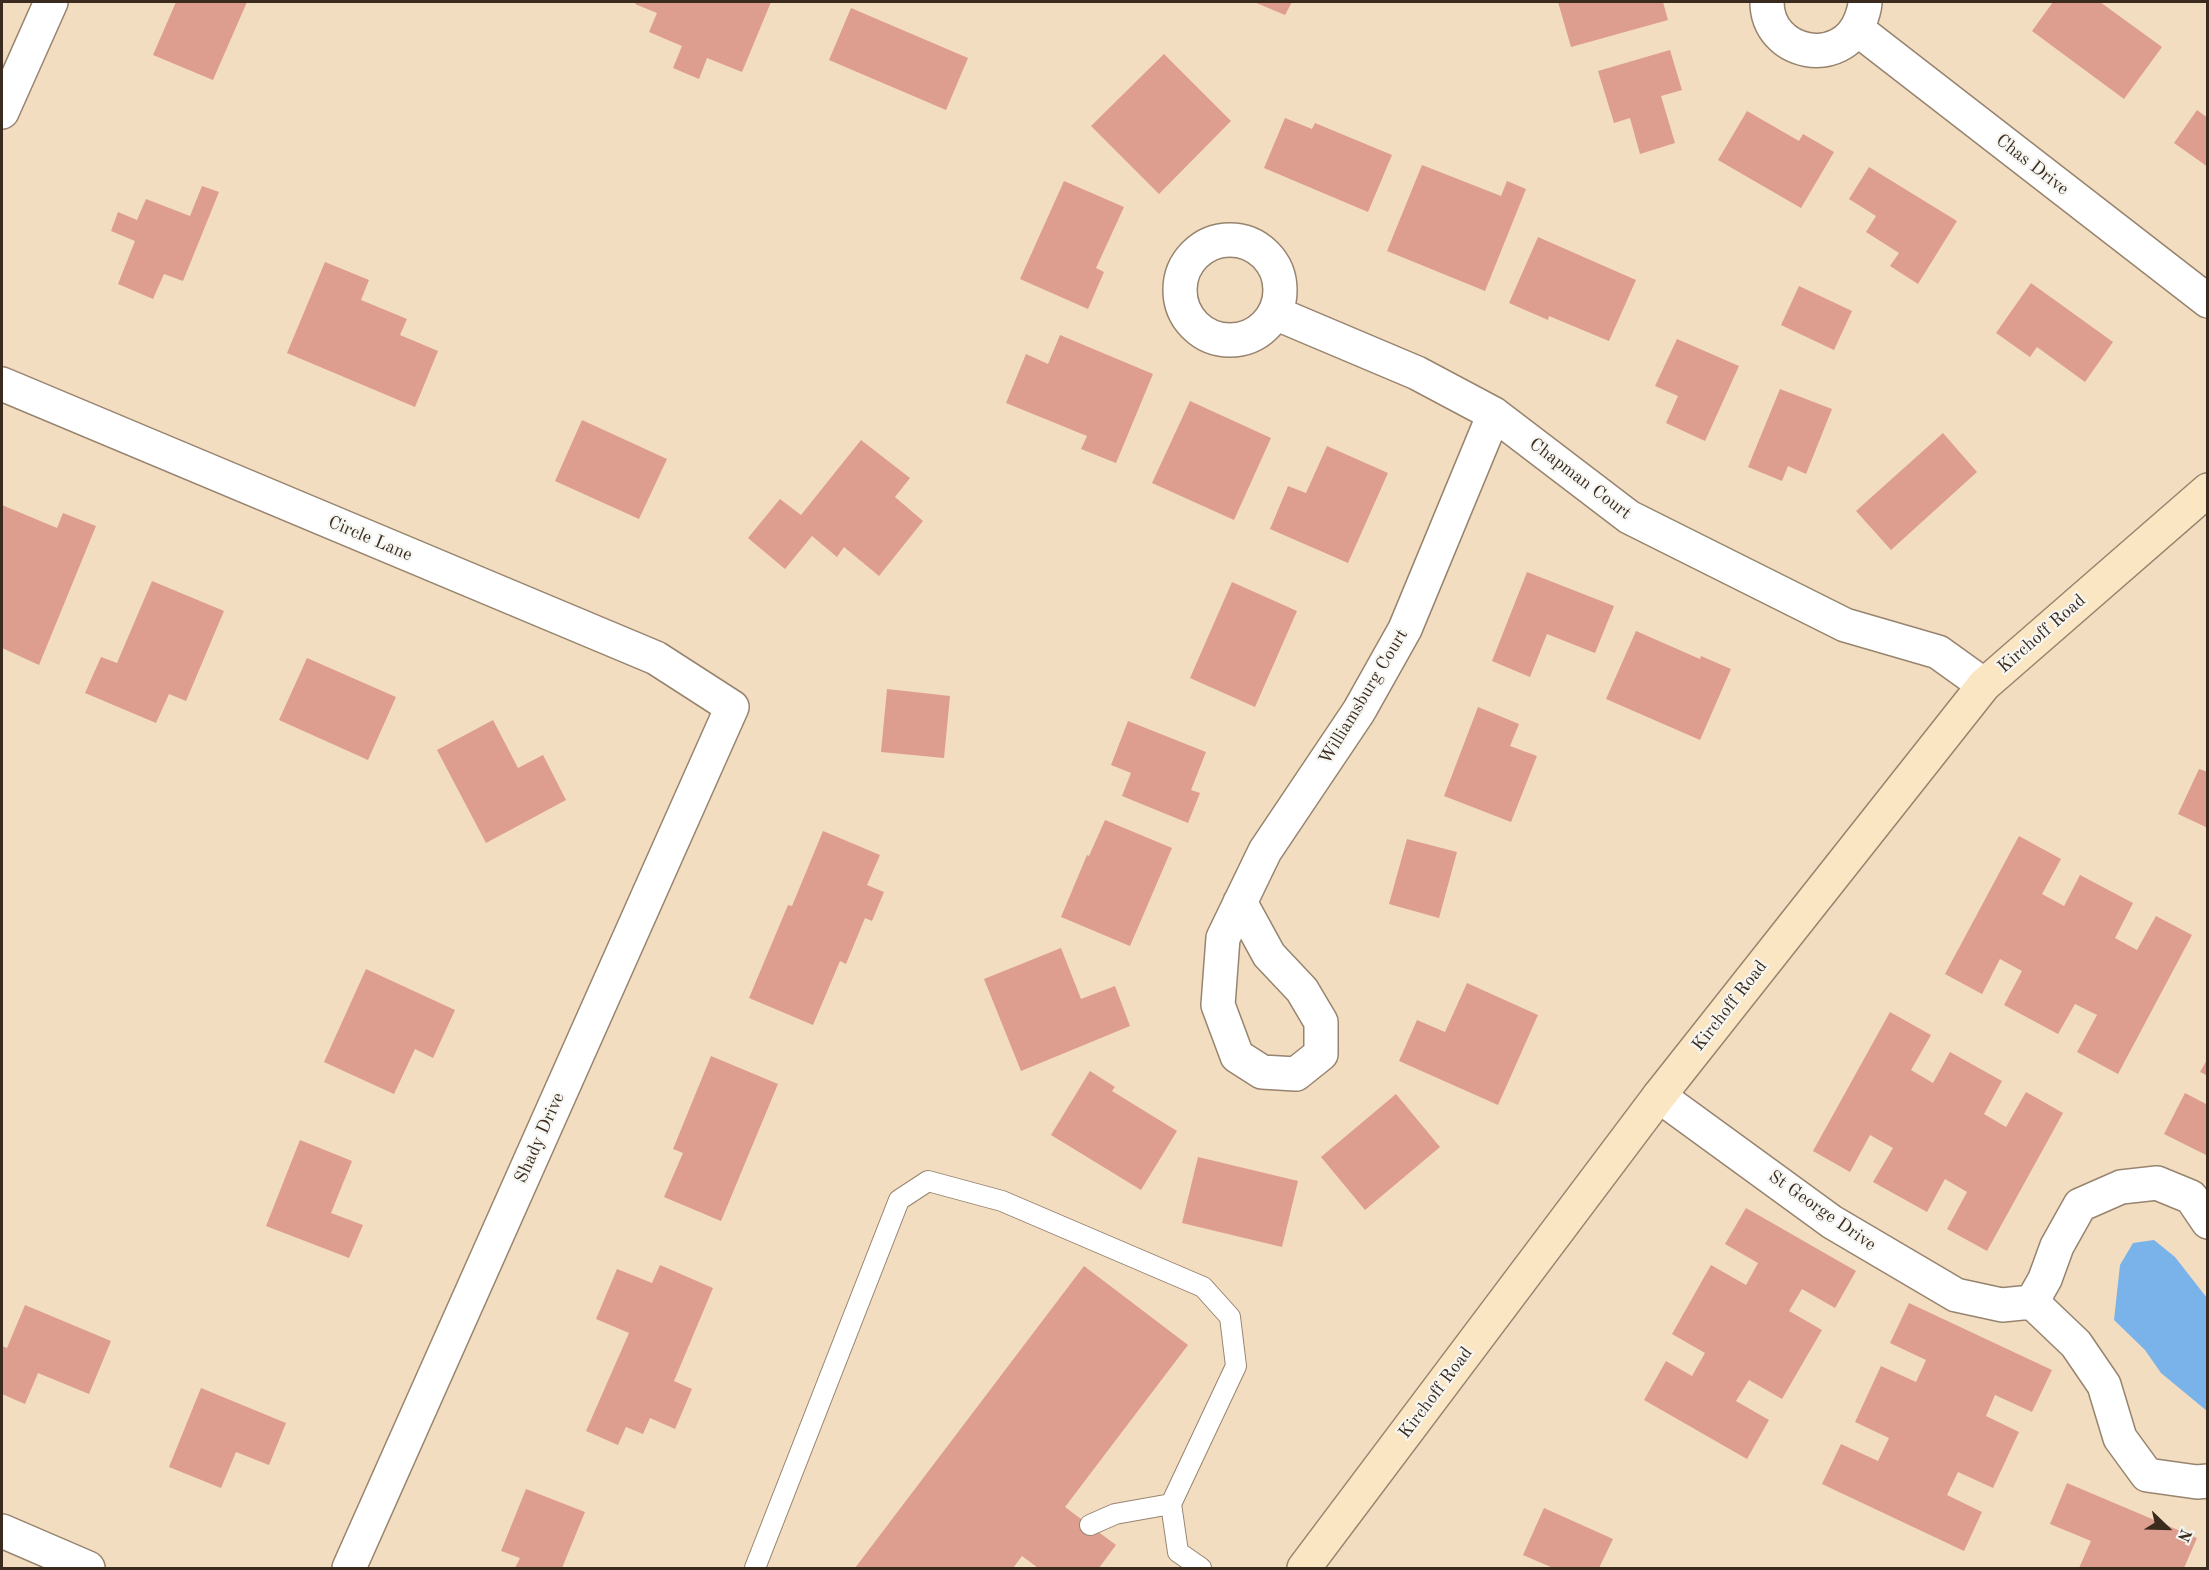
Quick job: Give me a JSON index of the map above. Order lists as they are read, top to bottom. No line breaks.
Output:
{"streets":{"main road":["Kirchoff Road"],"street":["Chas Drive","Chapman Court","Circle Lane","Williamsburg Court","Shady Drive","St George Drive"]},"crossings":[["Chapman Court","Kirchoff Road"],["Chapman Court","Williamsburg Court"],["Circle Lane","Shady Drive"],["Kirchoff Road","St George Drive"]],"north":"bottom right"}
